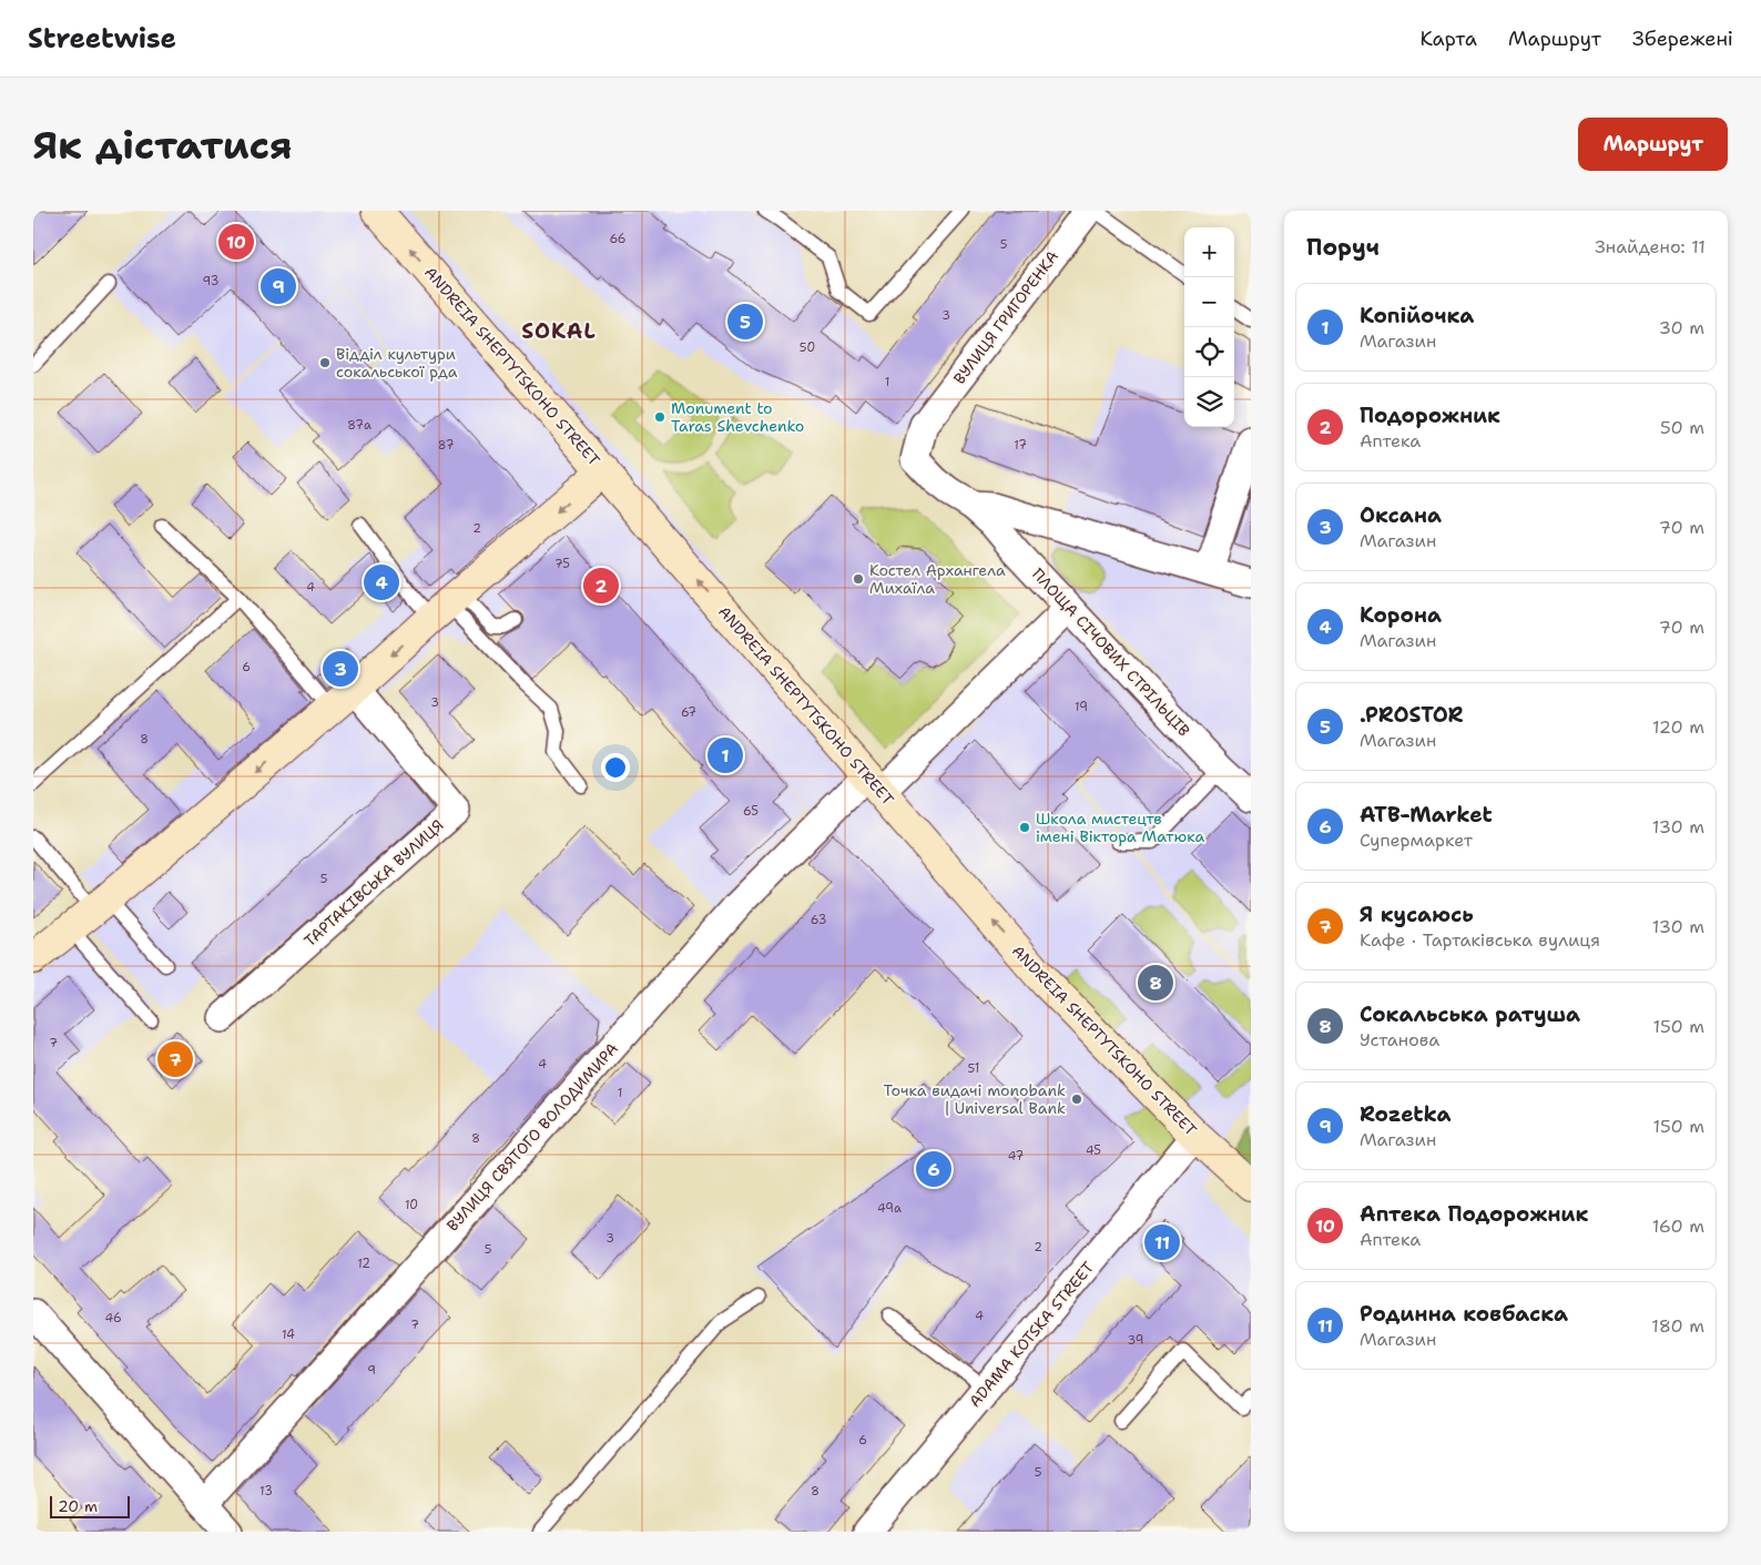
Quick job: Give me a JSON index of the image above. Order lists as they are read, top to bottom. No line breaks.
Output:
{"streets":{"street":["ВУЛИЦЯ ГРИГОРЕНКА","ANDREIA SHEPTYTSKOHO STREET","ПЛОЩА СІЧОВИХ СТРІЛЬЦІВ","ТАРТАКІВСЬКА ВУЛИЦЯ","ВУЛИЦЯ СВЯТОГО ВОЛОДИМИРА","ADAMA KOTSKA STREET"]},"crossings":[["ВУЛИЦЯ ГРИГОРЕНКА","ПЛОЩА СІЧОВИХ СТРІЛЬЦІВ"],["ANDREIA SHEPTYTSKOHO STREET","ВУЛИЦЯ СВЯТОГО ВОЛОДИМИРА"],["ANDREIA SHEPTYTSKOHO STREET","ADAMA KOTSKA STREET"],["ПЛОЩА СІЧОВИХ СТРІЛЬЦІВ","ВУЛИЦЯ СВЯТОГО ВОЛОДИМИРА"]],"one_way":["ANDREIA SHEPTYTSKOHO STREET"],"districts":["SOKAL"],"places":["Відділ культури сокальської рда","Monument to Taras Shevchenko","Костел Архангела Михаїла","Школа мистецтв імені Віктора Матюка","Точка видачі monobank | Universal Bank"],"house_numbers":["66","5","93","3","50","1","87а","87","17","2","75","4","6","3","19","67","8","65","5","63","7","4","51","1","8","45","47","10","49а","3","2","5","12","4","46","7","14","39","9","6","5","13","8"],"scale_bar":"20 m","page":{"header":"Streetwise","nav":["Карта","Маршрут","Збережені"],"buttons":"Маршрут","title":"Як дістатися","heading":["Поруч","Знайдено: 11"],"pins":["10","9","5","4","2","3","1","8","7","6","11"],"map_buttons":["+","−"],"list":[{"mark":"1","name":"Копійочка","note":"Магазин","value":"30 m"},{"mark":"2","name":"Подорожник","note":"Аптека","value":"50 m"},{"mark":"3","name":"Оксана","note":"Магазин","value":"70 m"},{"mark":"4","name":"Корона","note":"Магазин","value":"70 m"},{"mark":"5","name":".PROSTOR","note":"Магазин","value":"120 m"},{"mark":"6","name":"ATB-Market","note":"Супермаркет","value":"130 m"},{"mark":"7","name":"Я кусаюсь","note":"Кафе · Тартаківська вулиця","value":"130 m"},{"mark":"8","name":"Сокальська ратуша","note":"Установа","value":"150 m"},{"mark":"9","name":"Rozetka","note":"Магазин","value":"150 m"},{"mark":"10","name":"Аптека Подорожник","note":"Аптека","value":"160 m"},{"mark":"11","name":"Родинна ковбаска","note":"Магазин","value":"180 m"}],"scale":"20 m"}}
